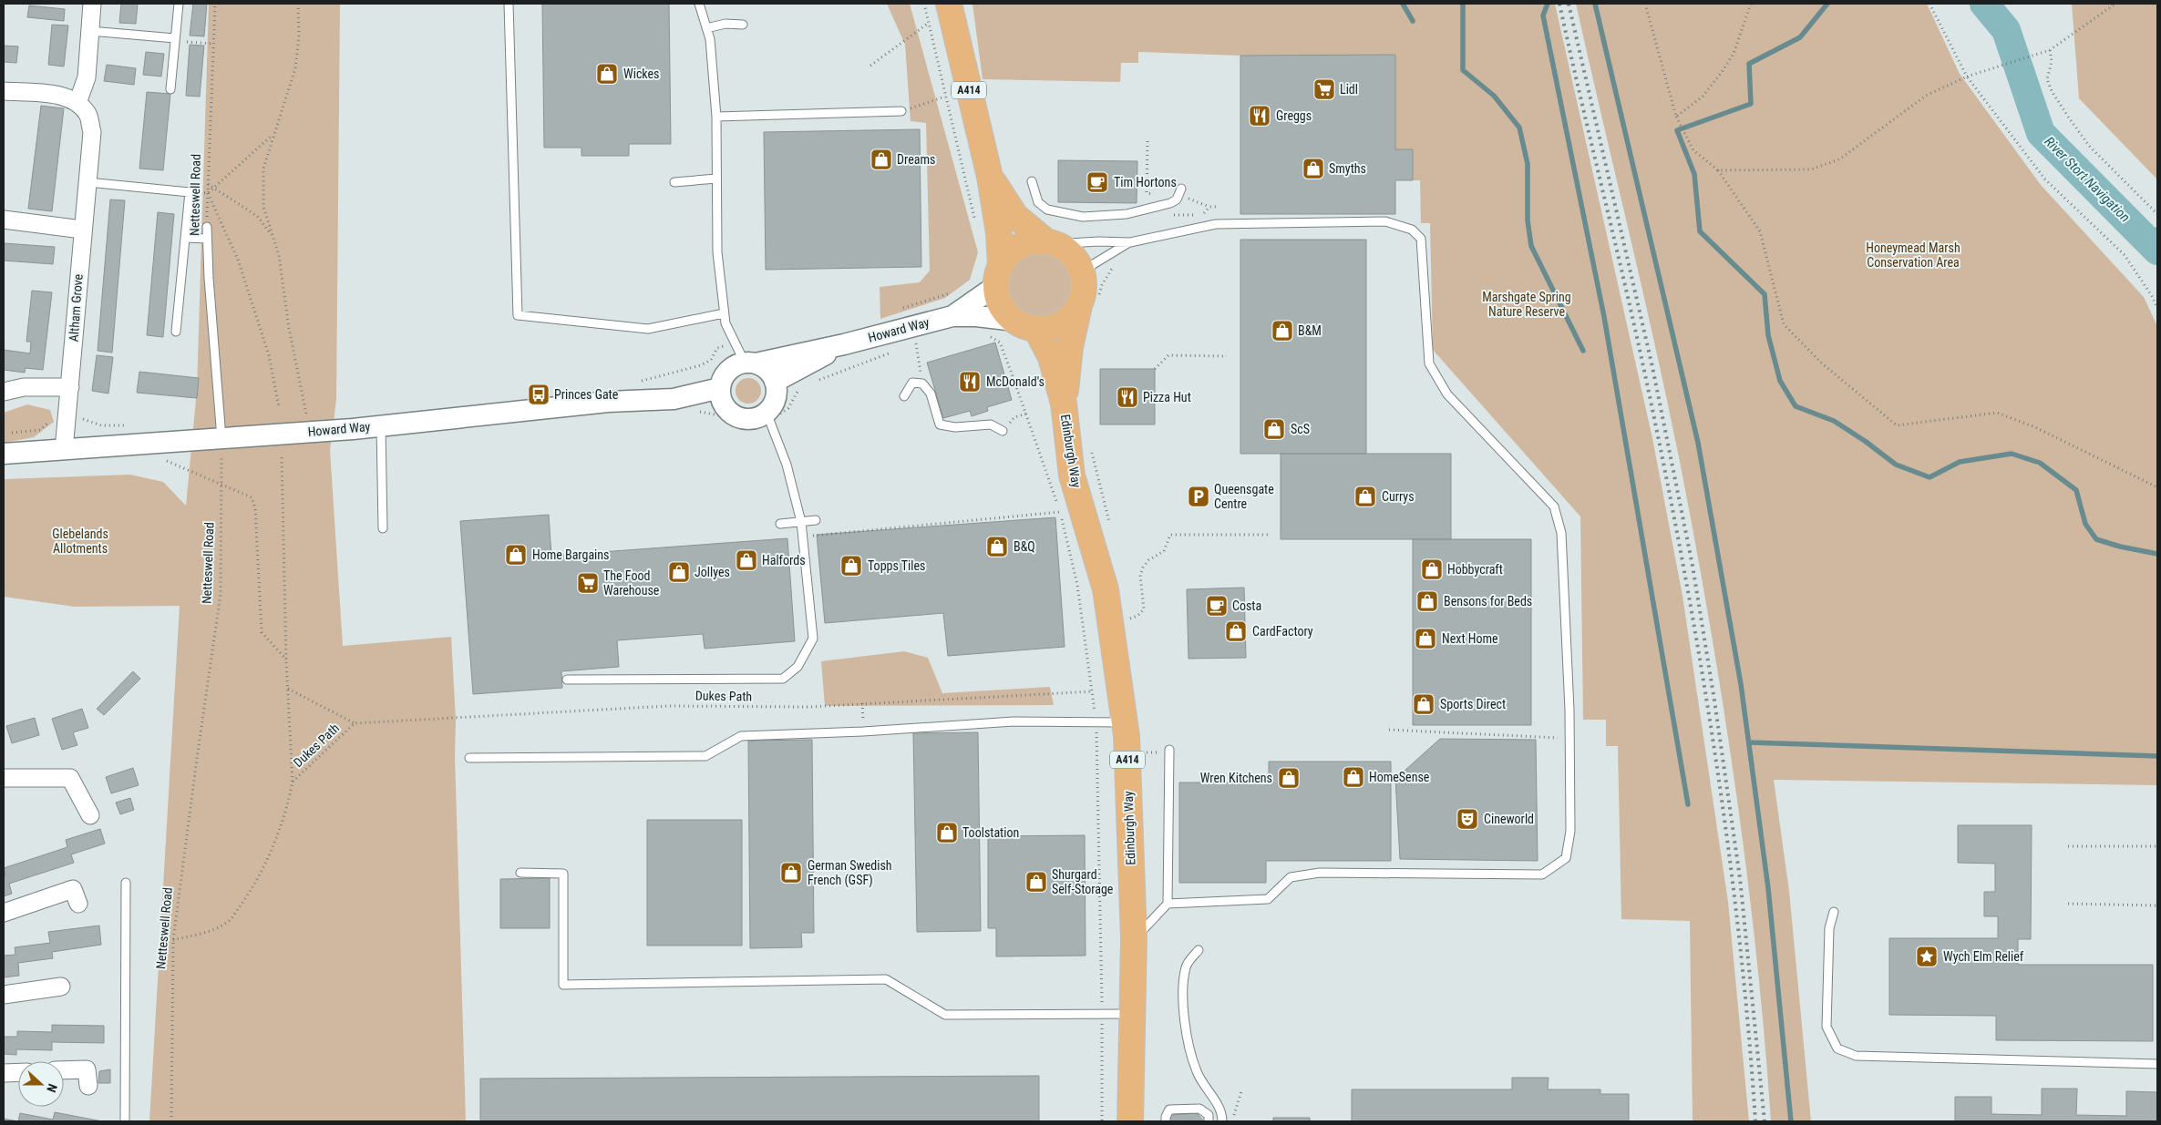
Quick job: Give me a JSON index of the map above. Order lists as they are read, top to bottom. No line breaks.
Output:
{"streets":{"highway":["A414","Edinburgh Way"],"street":["Altham Grove","Howard Way"],"lane":["Netteswell Road"],"path":["Dukes Path"]},"crossings":[["A414","Edinburgh Way"],["Netteswell Road","Howard Way"],["Altham Grove","Howard Way"]],"water":["River Stort Navigation"],"parks":["Honeymead Marsh Conservation Area","Marshgate Spring Nature Reserve","Glebelands Allotments"],"places":{"shop":["Wickes","Dreams","Smyths","B&M","ScS","Currys","B&Q","Home Bargains","Halfords","Topps Tiles","Hobbycraft","Jollyes","Bensons for Beds","CardFactory","Next Home","Sports Direct","HomeSense","Wren Kitchens","Toolstation","German Swedish French (GSF)","Shurgard Self-Storage"],"supermarket":["Lidl","The Food Warehouse"],"restaurant":["Greggs","McDonald's","Pizza Hut"],"cafe":["Tim Hortons","Costa"],"bus stop":["Princes Gate"],"parking":["Queensgate Centre"],"theatre":["Cineworld"],"place":["Wych Elm Relief"]},"north":"right"}
